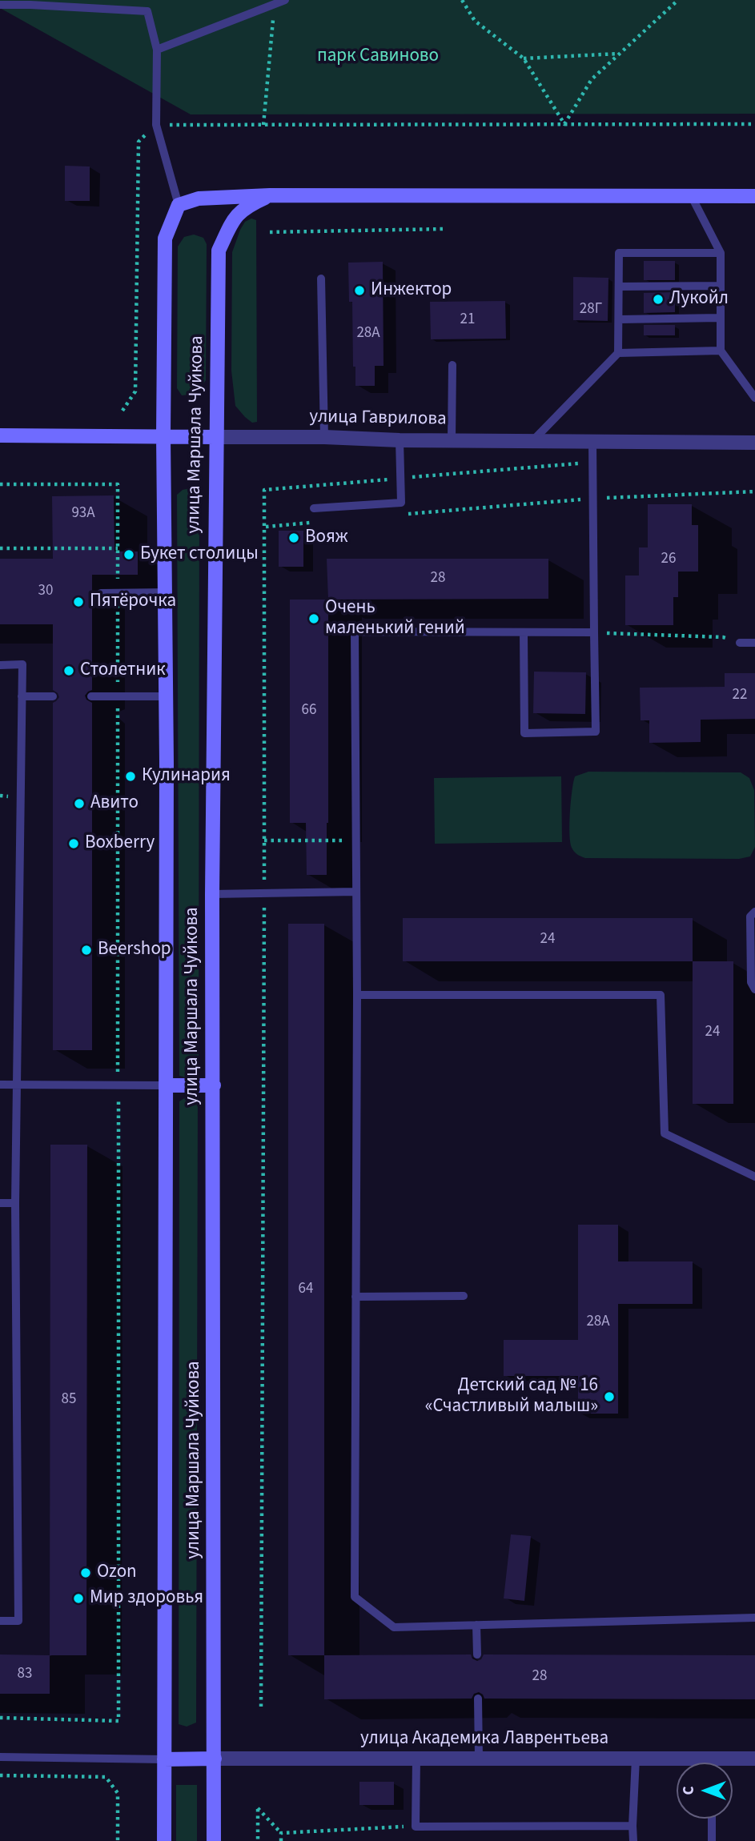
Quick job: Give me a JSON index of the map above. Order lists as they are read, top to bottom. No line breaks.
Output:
{"streets":{"main road":["улица Гаврилова","улица Маршала Чуйкова"],"street":["улица Академика Лаврентьева"]},"crossings":[["улица Гаврилова","улица Маршала Чуйкова"],["улица Маршала Чуйкова","улица Академика Лаврентьева"]],"parks":["парк Савиново"],"places":["Инжектор","Лукойл","Вояж","Букет столицы","Пятёрочка","Очень маленький гений","Столетник","Кулинария","Авито","Boxberry","Beershop","Детский сад № 16 «Счастливый малыш»","Ozon","Мир здоровья"],"house_numbers":["28Г","21","28А","93А","26","28","30","22","66","24","24","64","28А","85","83","28"],"north":"left"}
